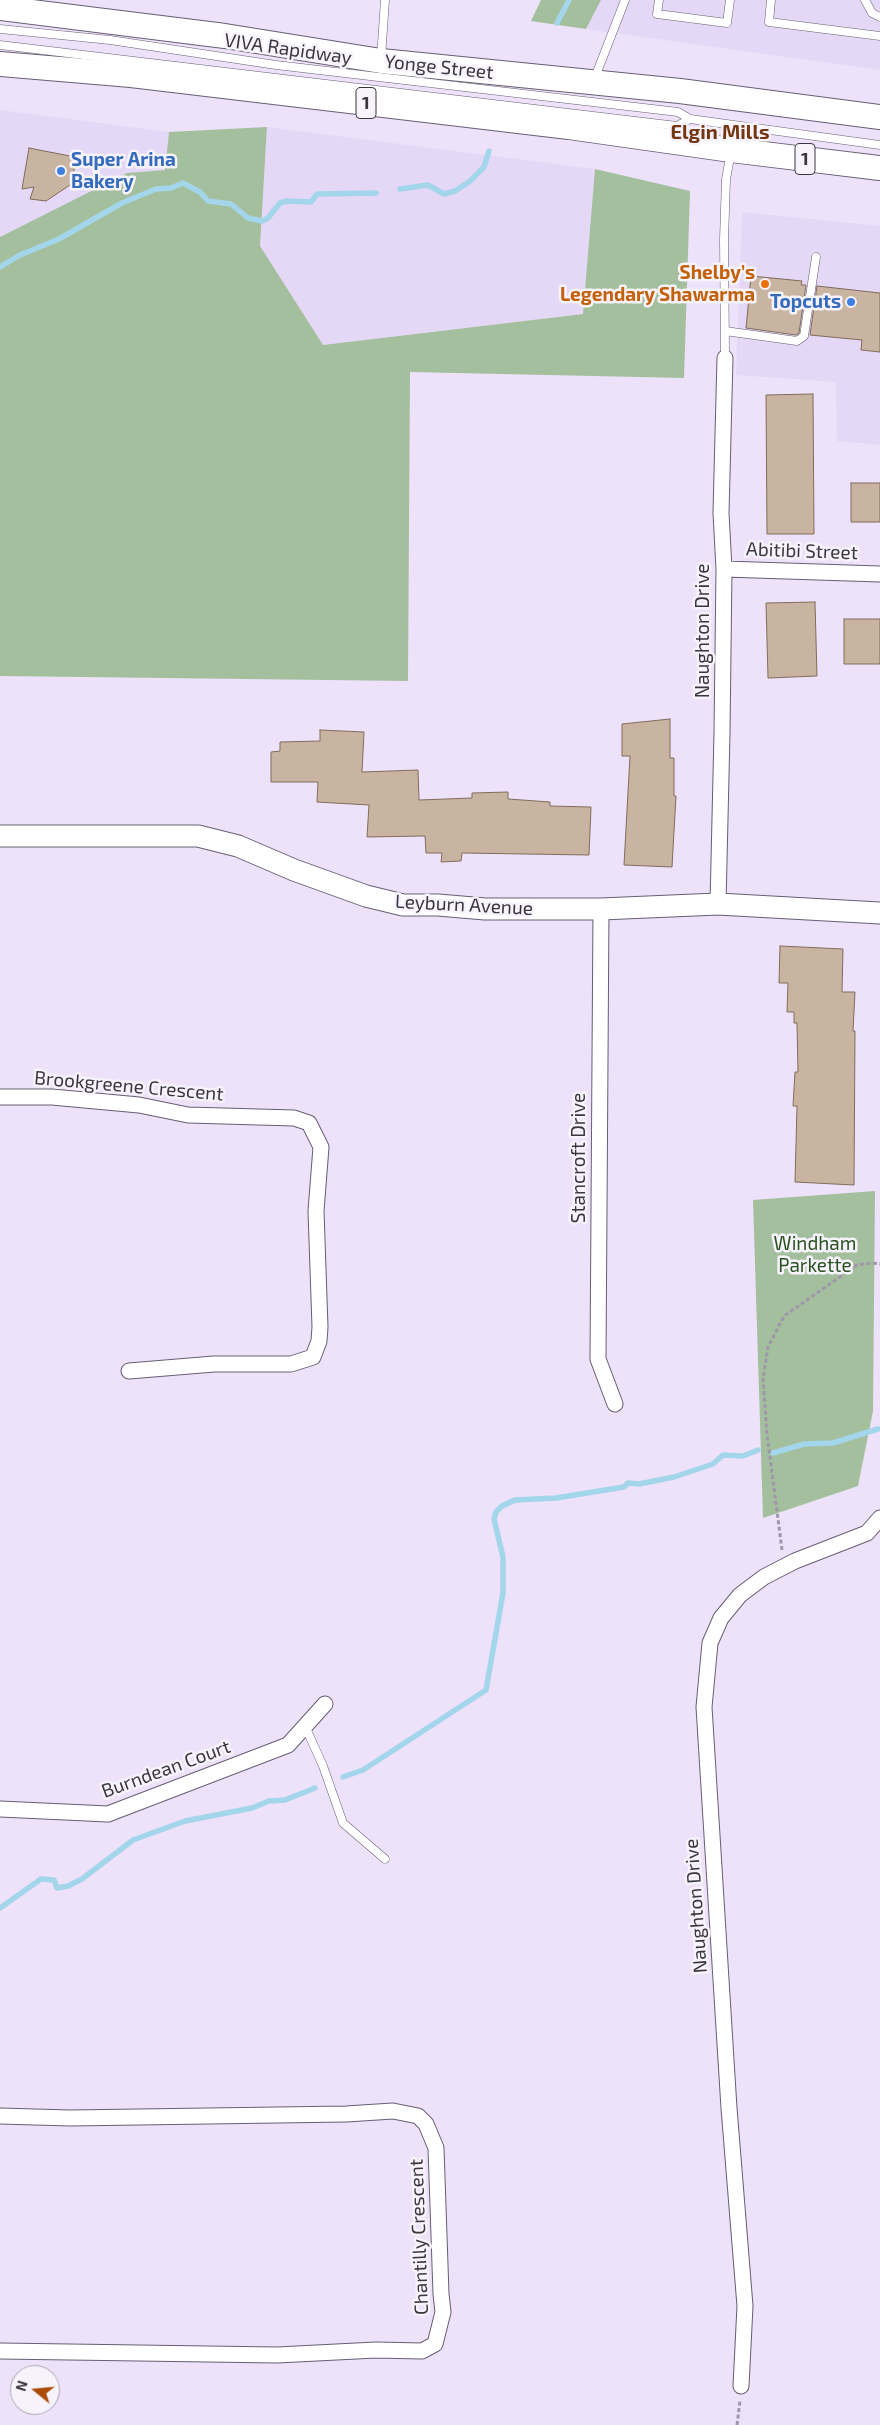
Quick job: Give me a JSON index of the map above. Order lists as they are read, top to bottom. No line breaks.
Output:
{"streets":{"main road":["Yonge Street","1"],"street":["Abitibi Street","Naughton Drive","Leyburn Avenue","Brookgreene Crescent","Stancroft Drive","Burndean Court","Chantilly Crescent"],"lane":["VIVA Rapidway"]},"crossings":[["Abitibi Street","Naughton Drive"],["Naughton Drive","Leyburn Avenue"],["Leyburn Avenue","Stancroft Drive"]],"districts":["Elgin Mills"],"parks":["Windham Parkette"],"places":["Super Arina Bakery","Shelby’s Legendary Shawarma","Topcuts"],"north":"left"}
